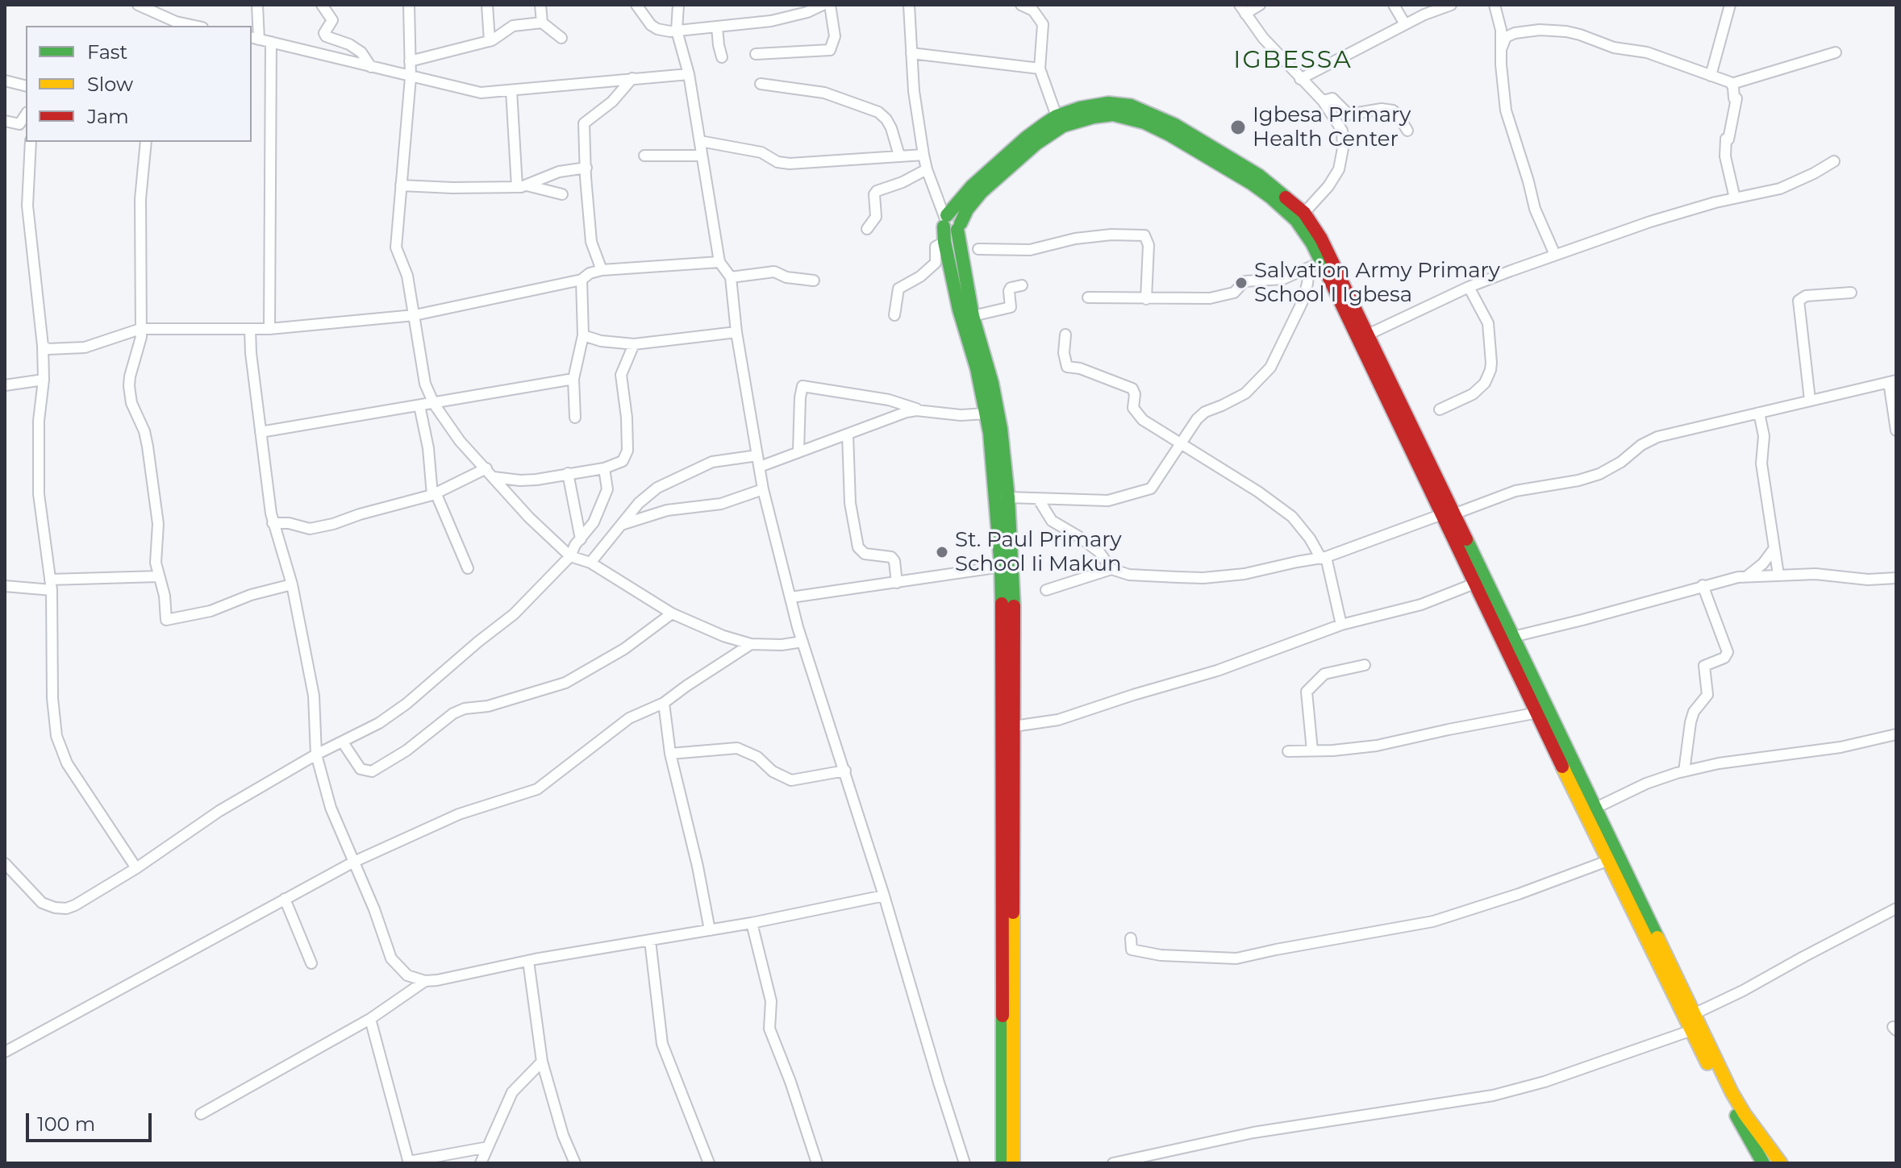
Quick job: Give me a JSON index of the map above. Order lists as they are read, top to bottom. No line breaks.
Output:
{"districts":["IGBESSA"],"places":["Igbesa Primary Health Center","Salvation Army Primary School I Igbesa","St. Paul Primary School Ii Makun"],"legend":["Fast","Slow","Jam"],"scale_bar":"100 m"}
